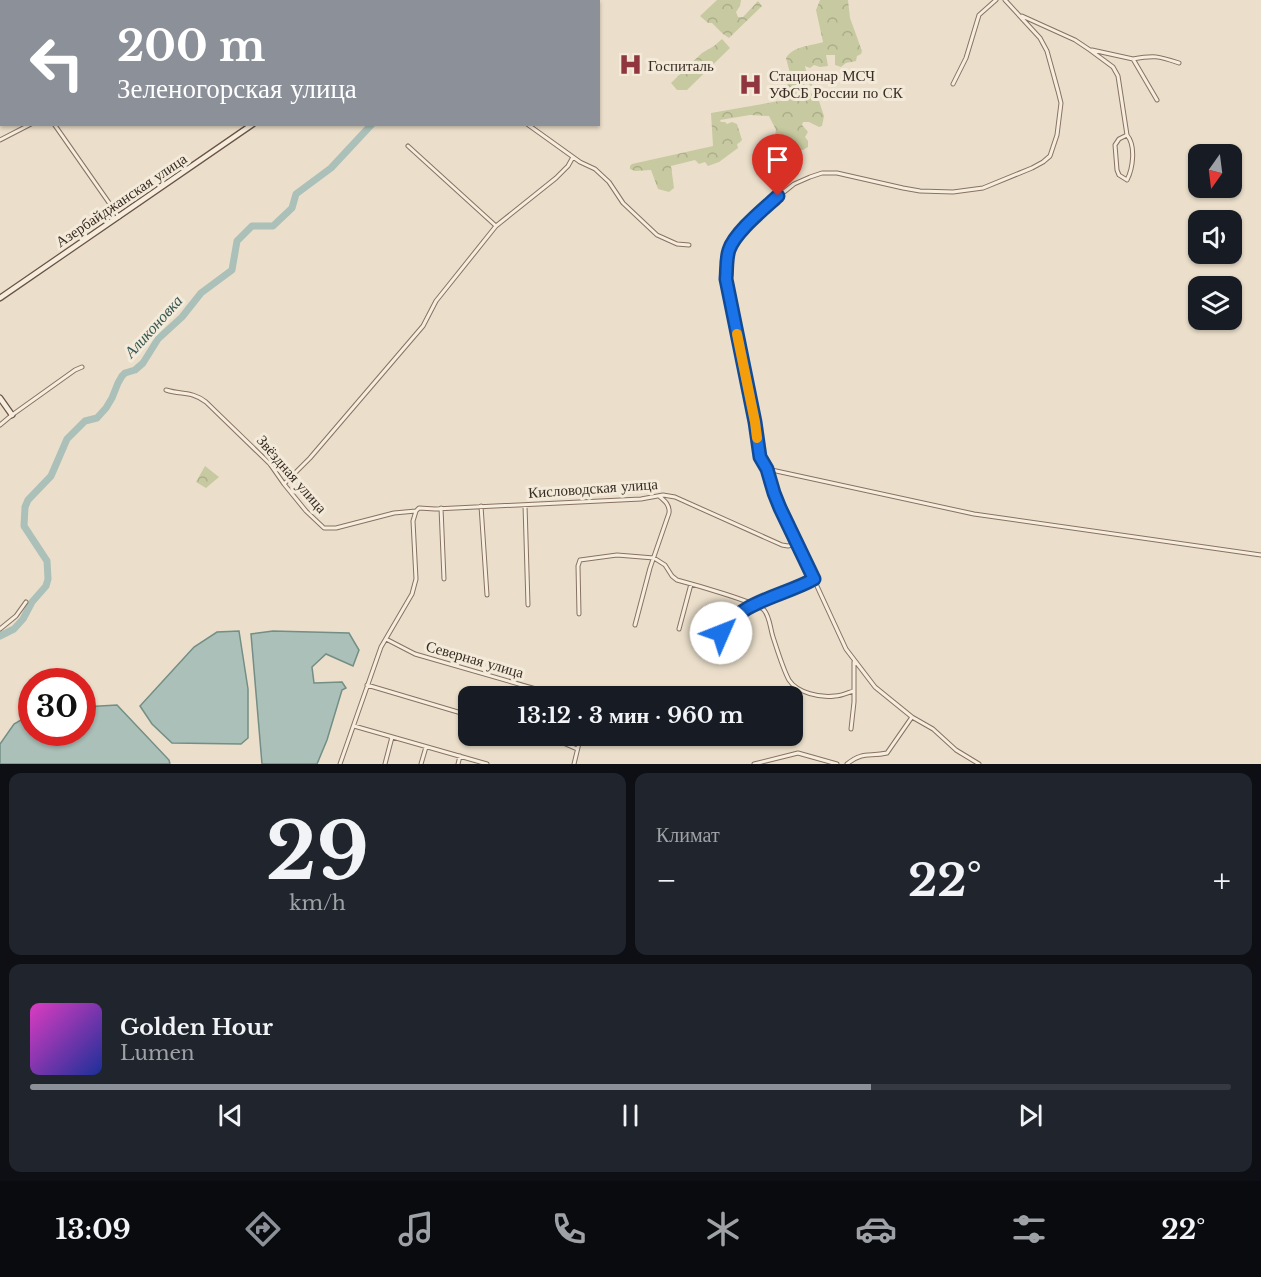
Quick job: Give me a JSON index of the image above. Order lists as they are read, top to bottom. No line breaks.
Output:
{"streets":{"main road":["Азербайджанская улица"],"street":["Звёздная улица","Кисловодская улица","Северная улица"]},"crossings":[["Звёздная улица","Кисловодская улица"]],"water":["Аликоновка"],"places":{"hospital":["Госпиталь","Стационар МСЧ УФСБ России по СК"]},"north":"bottom","page":{"turn":["200 m","Зеленогорская улица"],"limit":"30","trip":"13:12 · 3 мин · 960 m","tile":[["29","km/h"],"Климат"],"heat":["−","22°","+"],"song":["Golden Hour","Lumen"],"tabs":["13:09","22°"]}}
